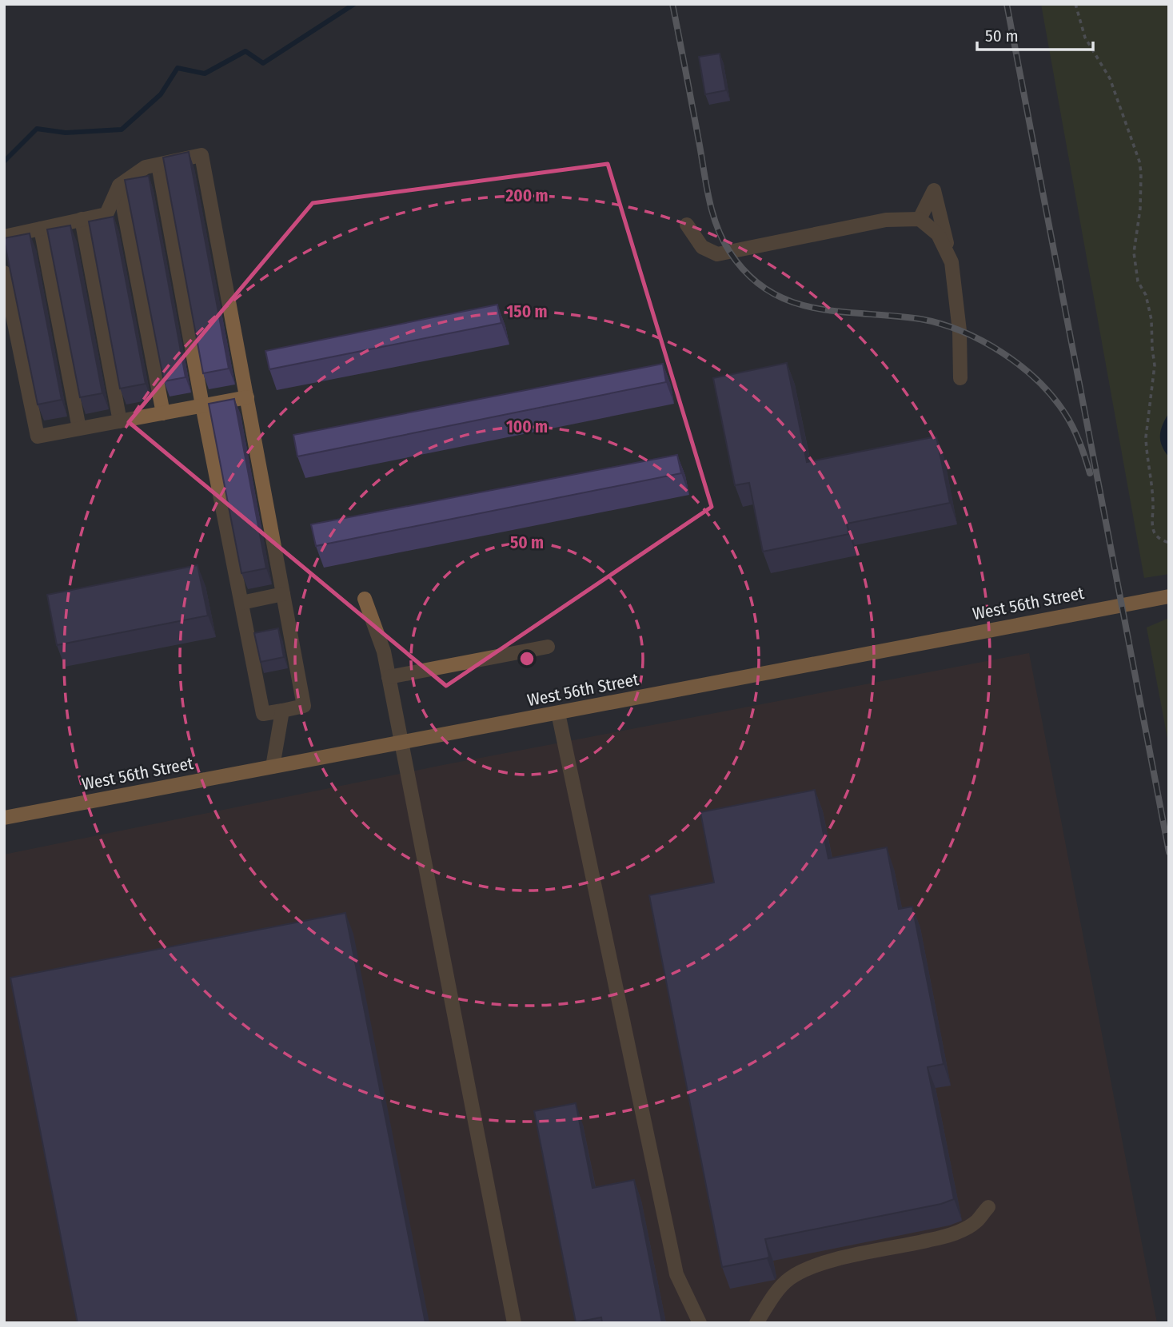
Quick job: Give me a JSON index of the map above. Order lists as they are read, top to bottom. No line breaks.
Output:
{"streets":{"main road":["West 56th Street"]},"scale_bar":"50 m","rings":["200 m","150 m","100 m","50 m"]}
